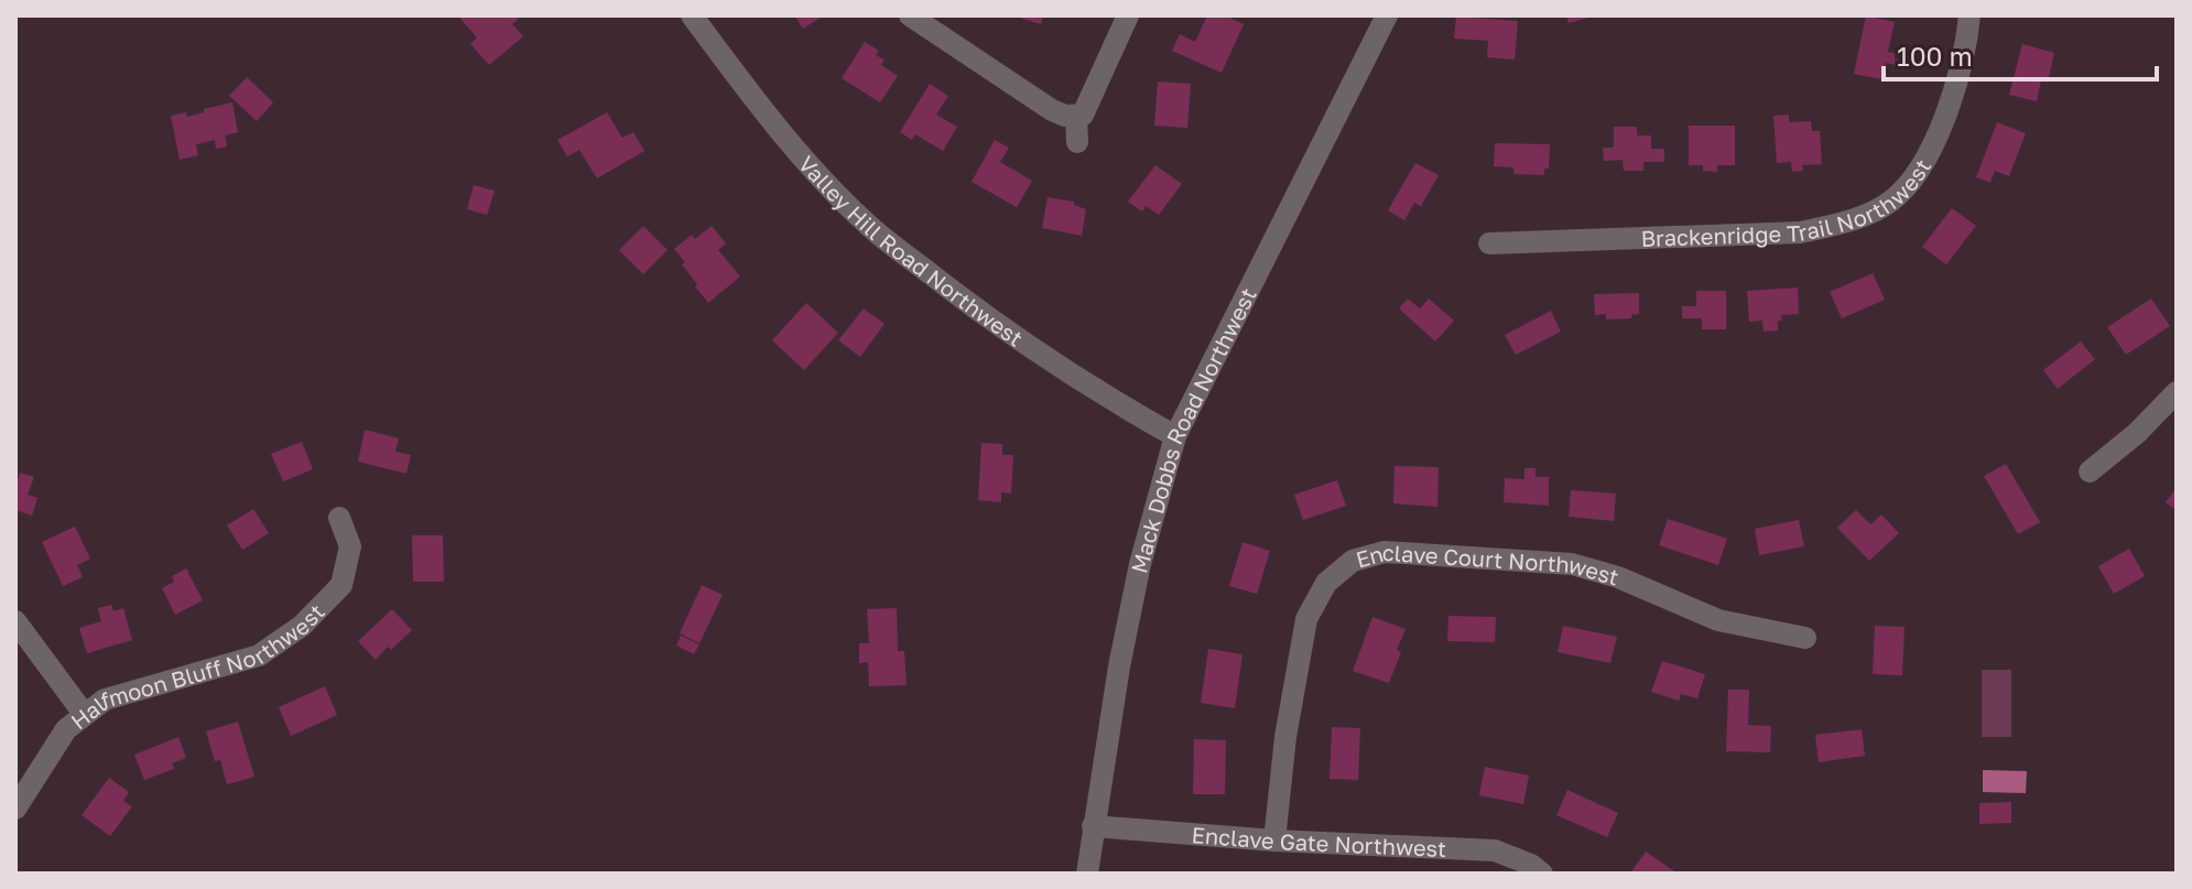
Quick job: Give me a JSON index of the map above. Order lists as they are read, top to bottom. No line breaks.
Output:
{"streets":{"street":["Brackenridge Trail Northwest","Valley Hill Road Northwest","Mack Dobbs Road Northwest","Enclave Court Northwest","Halfmoon Bluff Northwest","Enclave Gate Northwest"]},"crossings":[["Valley Hill Road Northwest","Mack Dobbs Road Northwest"],["Mack Dobbs Road Northwest","Enclave Gate Northwest"],["Enclave Court Northwest","Enclave Gate Northwest"]],"scale_bar":"100 m"}
